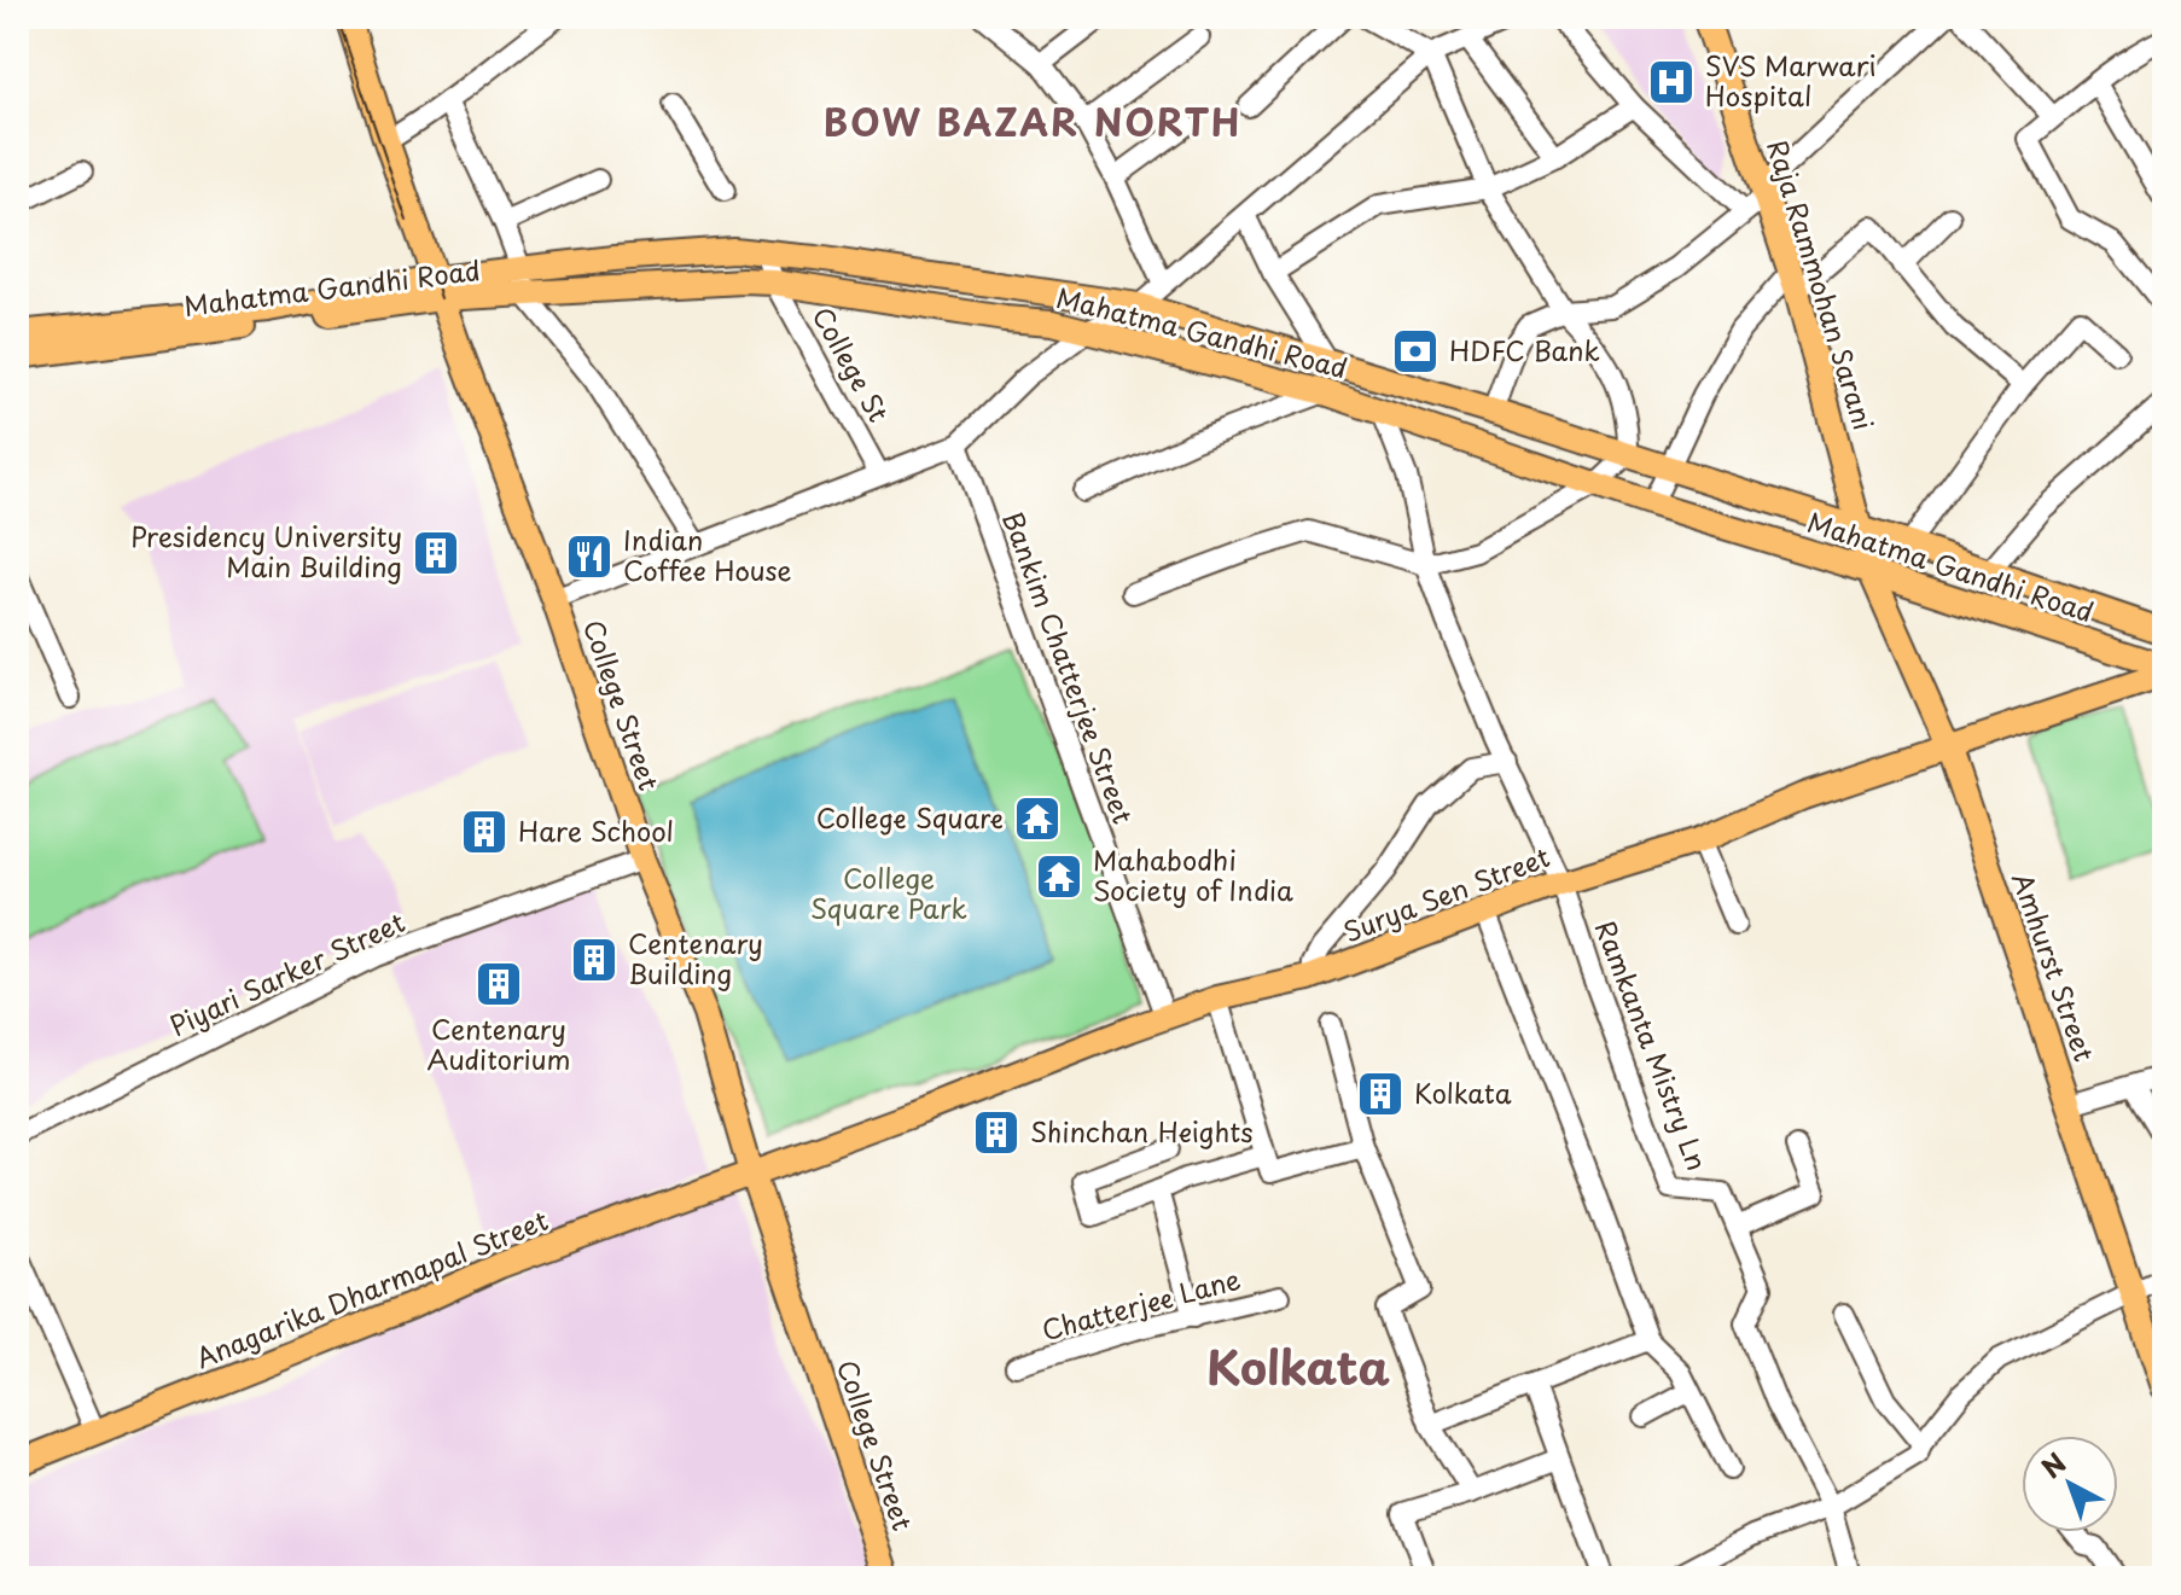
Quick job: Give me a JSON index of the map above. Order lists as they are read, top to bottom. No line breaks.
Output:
{"streets":{"main road":["Raja Rammohan Sarani","Mahatma Gandhi Road","College Street","Surya Sen Street","Amhurst Street","Anagarika Dharmapal Street"],"street":["College St","Bankim Chatterjee Street","Piyari Sarker Street","Ramkanta Mistry Ln","Chatterjee Lane"]},"crossings":[["Raja Rammohan Sarani","Mahatma Gandhi Road"],["Raja Rammohan Sarani","Amhurst Street"],["Mahatma Gandhi Road","College St"],["Mahatma Gandhi Road","College Street"],["Mahatma Gandhi Road","Amhurst Street"],["Bankim Chatterjee Street","Surya Sen Street"],["College Street","Surya Sen Street"],["College Street","Piyari Sarker Street"],["College Street","Anagarika Dharmapal Street"],["Surya Sen Street","Amhurst Street"],["Surya Sen Street","Ramkanta Mistry Ln"],["Surya Sen Street","Anagarika Dharmapal Street"]],"districts":["BOW BAZAR NORTH","Kolkata"],"parks":["College Square Park"],"places":{"hospital":["SVS Marwari Hospital"],"bank":["HDFC Bank"],"building":["Presidency University Main Building","Hare School","Centenary Building","Centenary Auditorium","Kolkata","Shinchan Heights"],"restaurant":["Indian Coffee House"],"temple":["College Square","Mahabodhi Society of India"]},"north":"top left"}
